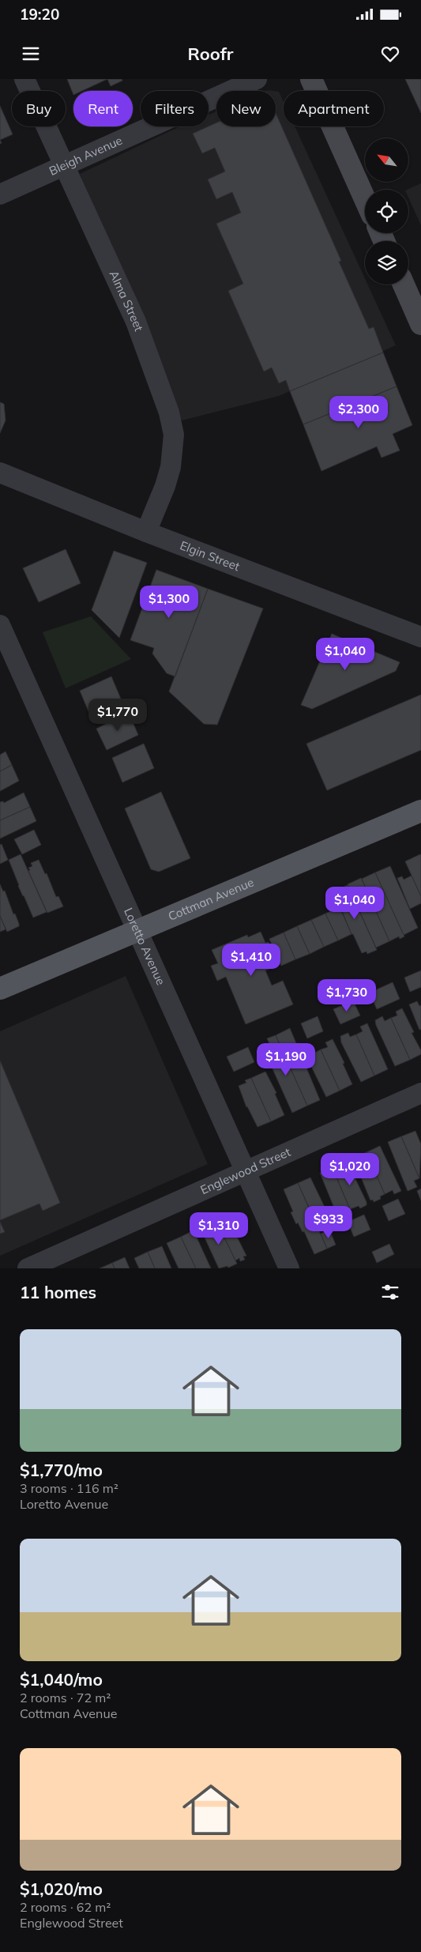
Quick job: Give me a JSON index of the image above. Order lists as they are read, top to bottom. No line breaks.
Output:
{"streets":{"main road":["Cottman Avenue"],"street":["Bleigh Avenue","Alma Street","Elgin Street","Loretto Avenue","Englewood Street"]},"crossings":[["Bleigh Avenue","Alma Street"],["Alma Street","Elgin Street"],["Cottman Avenue","Loretto Avenue"],["Loretto Avenue","Englewood Street"]],"north":"top left","page":{"status":"19:20","header":"Roofr","chip":["Buy","Rent","Filters","New","Apartment"],"price":["$2,300","$1,300","$1,040","$1,770","$1,040","$1,410","$1,730","$1,190","$1,020","$933","$1,310"],"heading":"11 homes","list":[{"name":"$1,770/mo","note":"3 rooms · 116 m² · Loretto Avenue"},{"name":"$1,040/mo","note":"2 rooms · 72 m² · Cottman Avenue"},{"name":"$1,020/mo","note":"2 rooms · 62 m² · Englewood Street"}]}}
